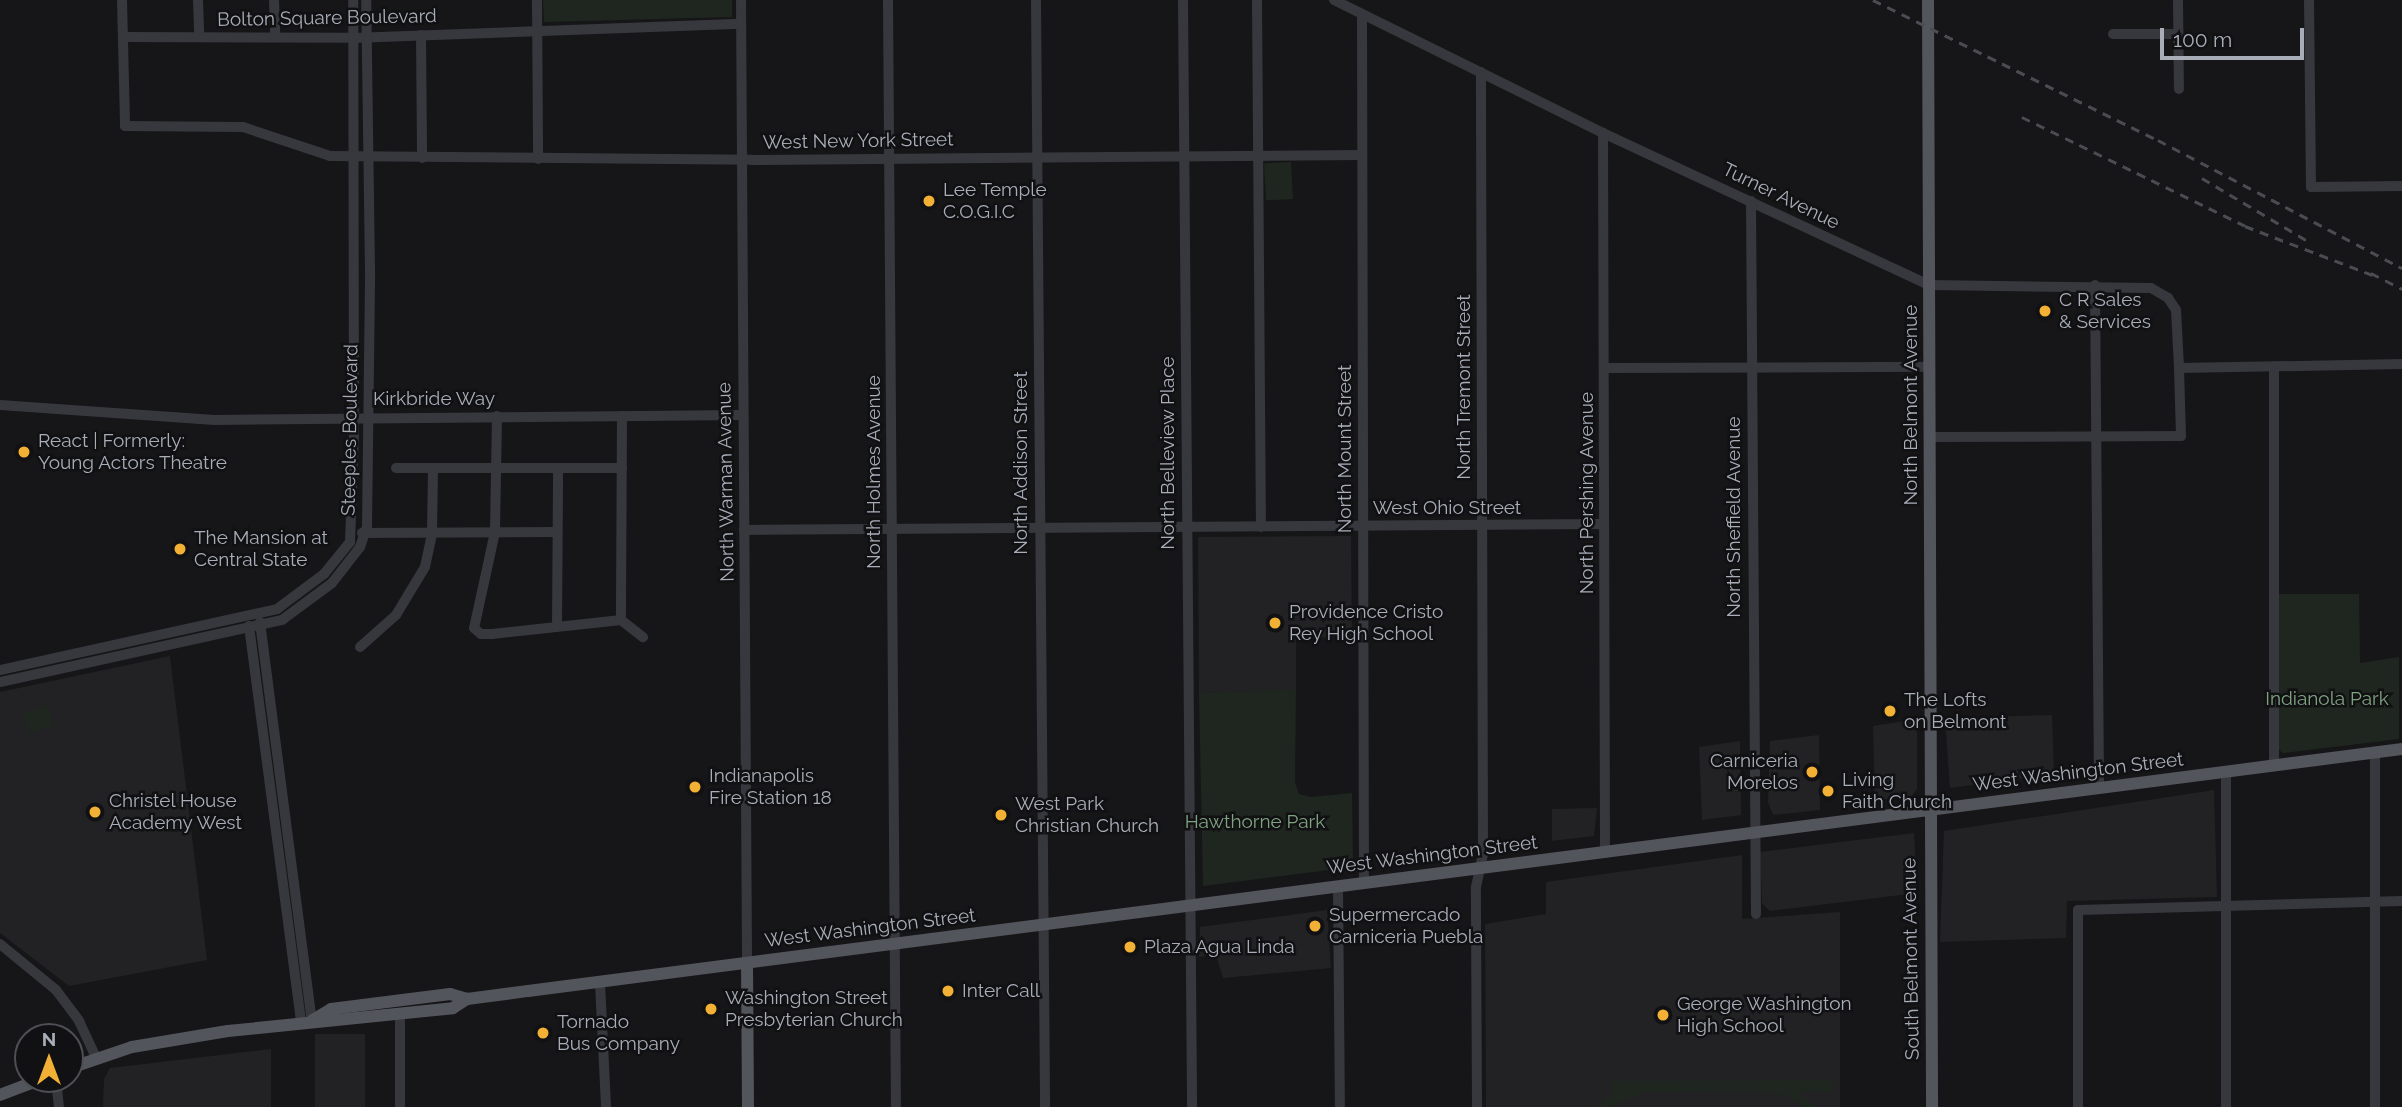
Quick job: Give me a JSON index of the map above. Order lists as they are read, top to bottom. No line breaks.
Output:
{"streets":{"main road":["North Belmont Avenue","West Washington Street","South Belmont Avenue"],"street":["Bolton Square Boulevard","West New York Street","Turner Avenue","North Tremont Street","Kirkbride Way","Steeples Boulevard","North Mount Street","North Belleview Place","North Addison Street","North Holmes Avenue","North Warman Avenue","North Pershing Avenue","West Ohio Street","North Sheffield Avenue"]},"crossings":[["Bolton Square Boulevard","West New York Street"],["Bolton Square Boulevard","Steeples Boulevard"],["Bolton Square Boulevard","North Warman Avenue"],["West New York Street","Steeples Boulevard"],["West New York Street","North Mount Street"],["West New York Street","North Belleview Place"],["West New York Street","North Addison Street"],["West New York Street","North Holmes Avenue"],["West New York Street","North Warman Avenue"],["Turner Avenue","North Tremont Street"],["Turner Avenue","North Belmont Avenue"],["Turner Avenue","North Mount Street"],["Turner Avenue","North Pershing Avenue"],["Turner Avenue","North Sheffield Avenue"],["North Tremont Street","West Ohio Street"],["North Tremont Street","West Washington Street"],["Kirkbride Way","Steeples Boulevard"],["Kirkbride Way","North Warman Avenue"],["North Belmont Avenue","West Washington Street"],["North Belmont Avenue","South Belmont Avenue"],["North Mount Street","West Ohio Street"],["North Mount Street","West Washington Street"],["North Belleview Place","West Ohio Street"],["North Belleview Place","West Washington Street"],["North Addison Street","West Ohio Street"],["North Addison Street","West Washington Street"],["North Holmes Avenue","West Ohio Street"],["North Holmes Avenue","West Washington Street"],["North Warman Avenue","West Ohio Street"],["North Warman Avenue","West Washington Street"],["North Pershing Avenue","West Ohio Street"],["North Pershing Avenue","West Washington Street"],["North Sheffield Avenue","West Washington Street"],["West Washington Street","South Belmont Avenue"]],"parks":["Indianola Park","Hawthorne Park"],"places":["Lee Temple C.O.G.I.C","C R Sales & Services","React | Formerly: Young Actors Theatre","The Mansion at Central State","Providence Cristo Rey High School","The Lofts on Belmont","Carniceria Morelos","Indianapolis Fire Station 18","Living Faith Church","Christel House Academy West","West Park Christian Church","Supermercado Carniceria Puebla","Plaza Agua Linda","Inter Call","Washington Street Presbyterian Church","George Washington High School","Tornado Bus Company"],"scale_bar":"100 m","north":"top"}
